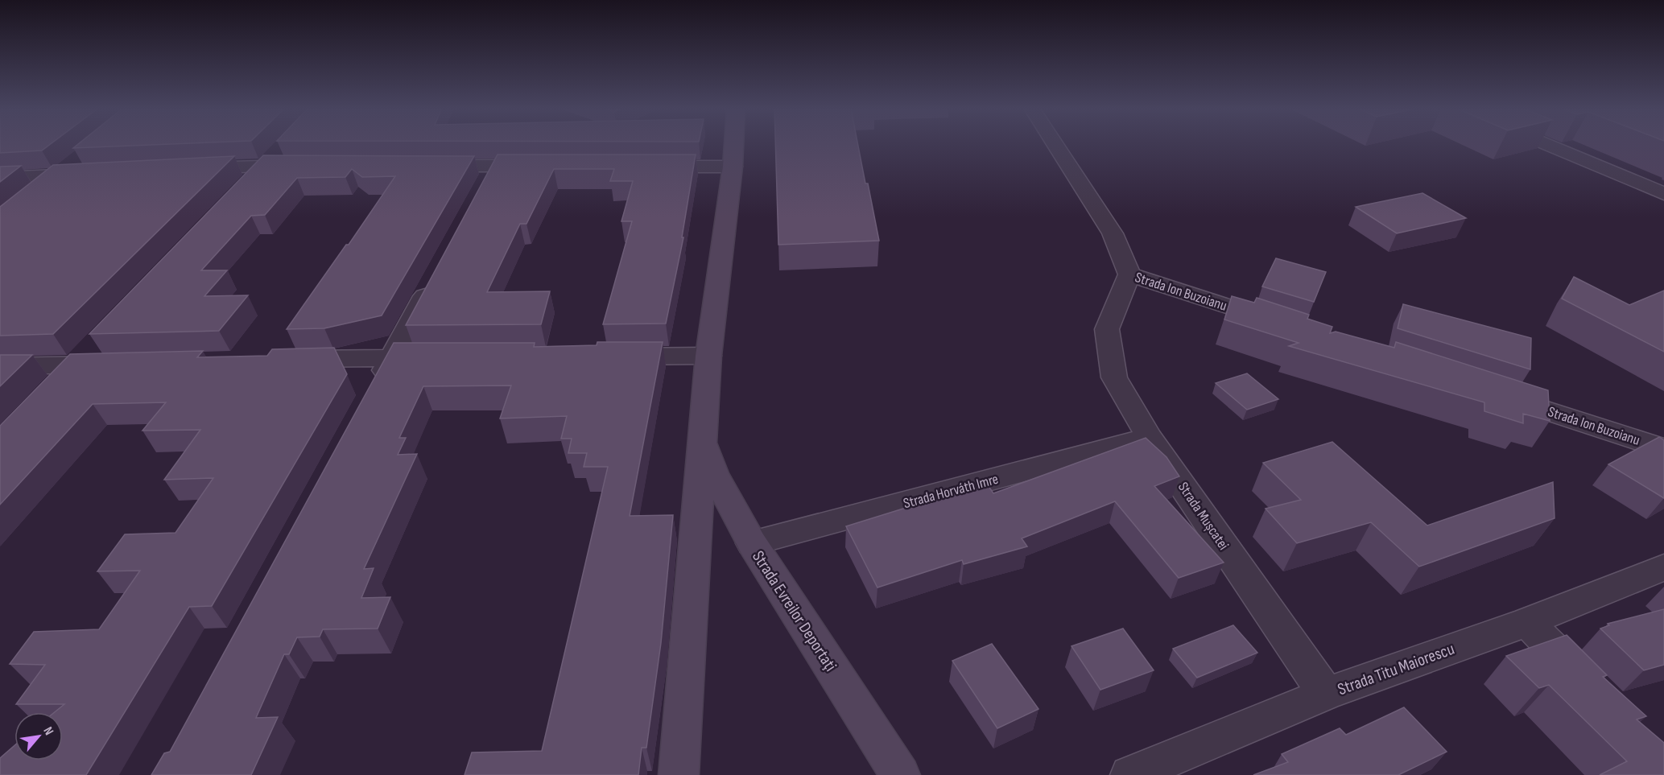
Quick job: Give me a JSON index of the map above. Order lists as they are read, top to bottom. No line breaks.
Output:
{"streets":{"main road":["Strada Evreilor Deportaţi"],"street":["Strada Ion Buzoianu","Strada Horváth Imre","Strada Mușcatei","Strada Titu Maiorescu"]},"crossings":[["Strada Ion Buzoianu","Strada Mușcatei"],["Strada Horváth Imre","Strada Mușcatei"],["Strada Horváth Imre","Strada Evreilor Deportaţi"],["Strada Mușcatei","Strada Titu Maiorescu"]],"north":"top right"}
